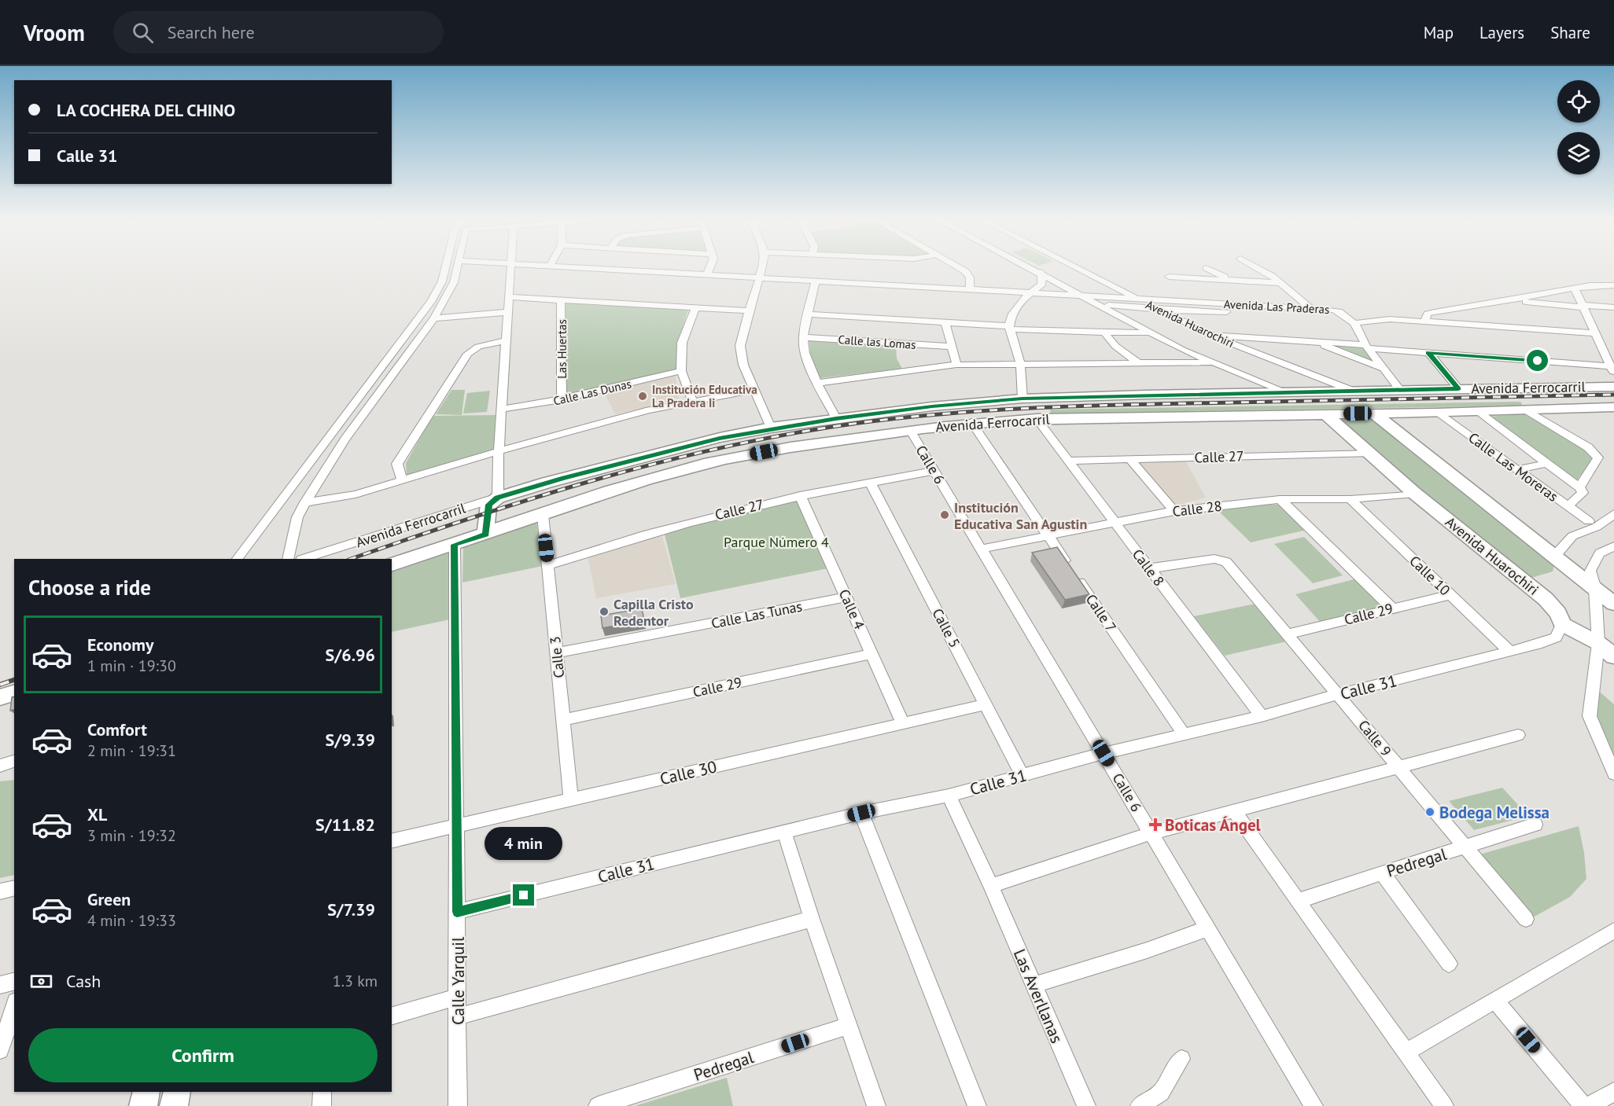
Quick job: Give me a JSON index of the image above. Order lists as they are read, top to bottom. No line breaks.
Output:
{"streets":{"street":["Avenida Las Praderas","Avenida Huarochiri","Calle las Lomas","Las Huertas","Avenida Ferrocarril","Calle Las Dunas","Calle 27","Calle 6","Calle Las Moreras","Calle 28","Calle 8","Calle 10","Calle 4","Calle 7","Calle 29","Calle Las Tunas","Calle 5","Calle 3","Calle 31","Calle 9","Calle 30","Pedregal","Calle Yarquil","Las Averllanas"]},"crossings":[["Avenida Las Praderas","Avenida Huarochiri"],["Avenida Huarochiri","Avenida Ferrocarril"],["Avenida Huarochiri","Calle 27"],["Avenida Huarochiri","Calle 28"],["Avenida Huarochiri","Calle 31"],["Las Huertas","Calle Las Dunas"],["Avenida Ferrocarril","Calle 6"],["Avenida Ferrocarril","Calle Las Moreras"],["Avenida Ferrocarril","Calle 8"],["Avenida Ferrocarril","Calle 7"],["Avenida Ferrocarril","Calle 3"],["Avenida Ferrocarril","Calle Yarquil"],["Calle 27","Calle 6"],["Calle 27","Calle 8"],["Calle 27","Calle 4"],["Calle 27","Calle 5"],["Calle 27","Calle 3"],["Calle 6","Calle 28"],["Calle 6","Calle 31"],["Calle 28","Calle 8"],["Calle 28","Calle 10"],["Calle 28","Calle 7"],["Calle 8","Calle 31"],["Calle 8","Calle 9"],["Calle 10","Calle 29"],["Calle 10","Calle 31"],["Calle 4","Calle 29"],["Calle 4","Calle Las Tunas"],["Calle 4","Calle 30"],["Calle 7","Calle 31"],["Calle 29","Calle 3"],["Calle 29","Calle 9"],["Calle Las Tunas","Calle 3"],["Calle 5","Calle 31"],["Calle 5","Calle 30"],["Calle 3","Calle 30"],["Calle 31","Calle 9"],["Calle 31","Calle Yarquil"],["Calle 9","Pedregal"],["Calle 30","Calle Yarquil"]],"parks":["Parque Número 4"],"places":{"other":["Institución Educativa La Pradera Ii","Institución Educativa San Agustin","Capilla Cristo Redentor","Bodega Melissa"],"health":["Boticas Ángel"]},"page":{"header":"Vroom","search":"Search here","nav":["Map","Layers","Share"],"banner":["LA COCHERA DEL CHINO","Calle 31"],"heading":"Choose a ride","list":[{"name":"Economy","note":"1 min · 19:30","value":"S/6.96"},{"name":"Comfort","note":"2 min · 19:31","value":"S/9.39"},{"name":"XL","note":"3 min · 19:32","value":"S/11.82"},{"name":"Green","note":"4 min · 19:33","value":"S/7.39"}],"bubble":"4 min","pay":["Cash","1.3 km"],"buttons":"Confirm"}}
